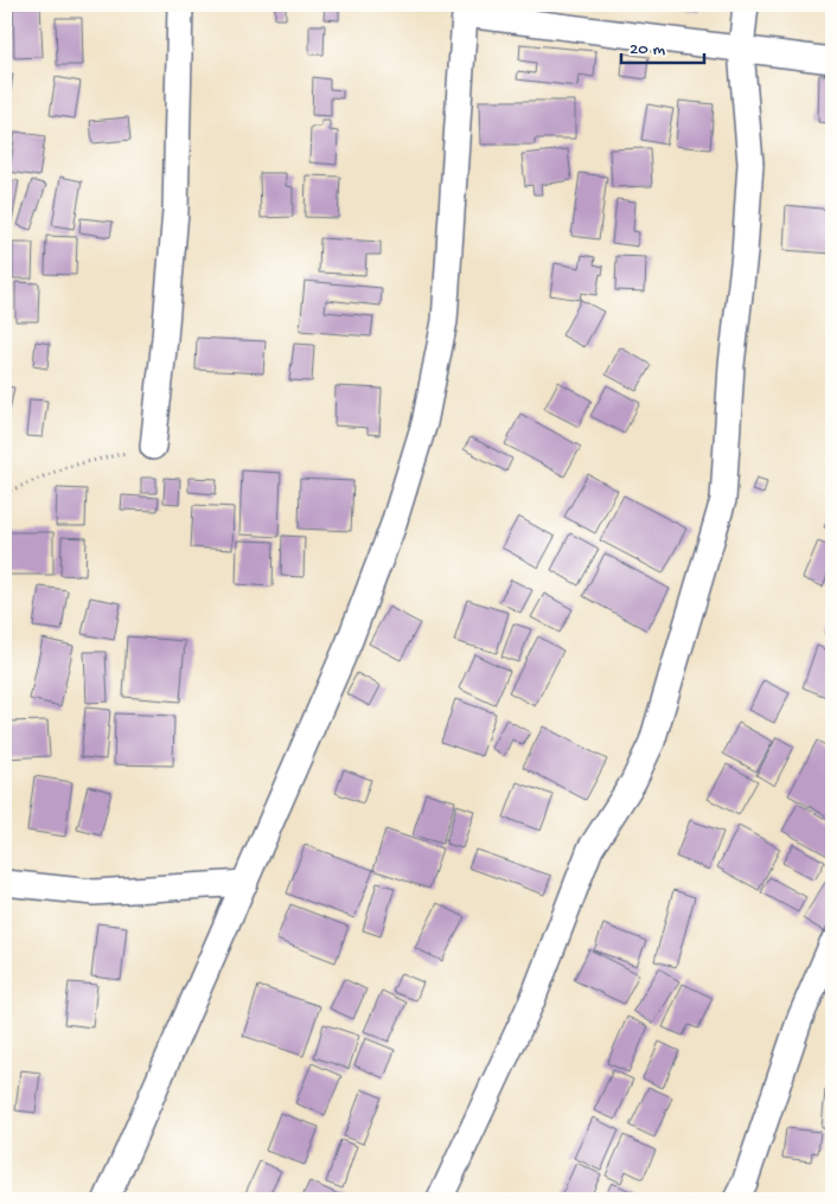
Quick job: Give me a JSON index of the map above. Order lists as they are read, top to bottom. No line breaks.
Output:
{"scale_bar":"20 m"}
